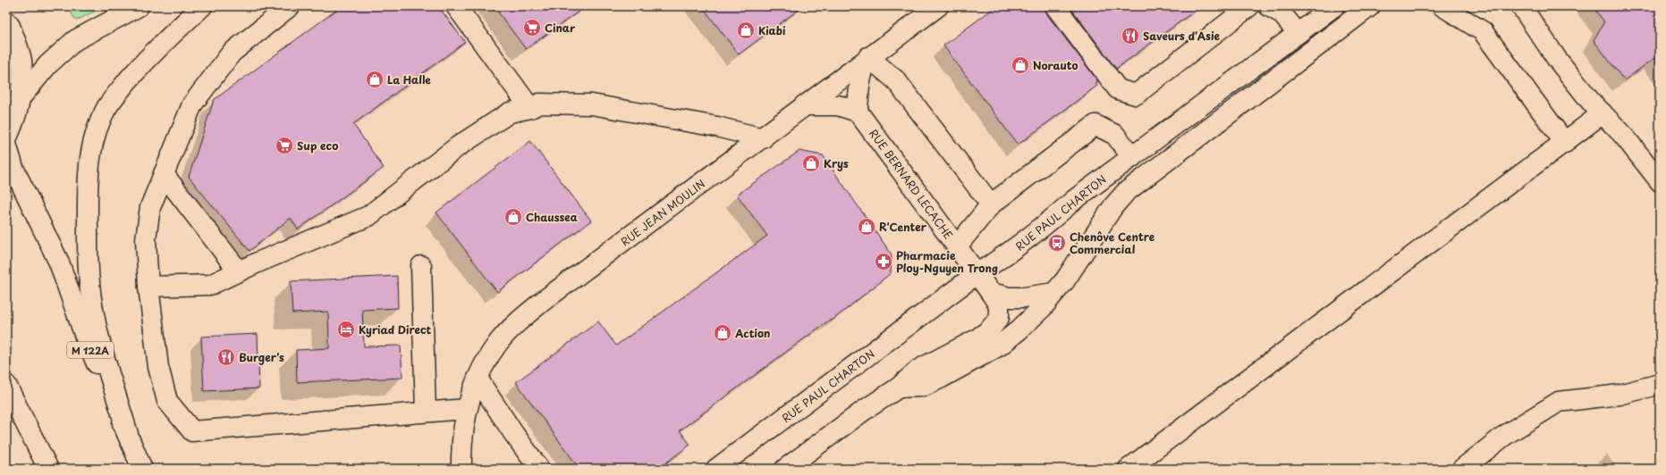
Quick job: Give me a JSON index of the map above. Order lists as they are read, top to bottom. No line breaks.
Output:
{"streets":{"street":["RUE BERNARD LECACHE","RUE JEAN MOULIN","RUE PAUL CHARTON","M 122A"]},"crossings":[["RUE BERNARD LECACHE","RUE PAUL CHARTON"]],"places":{"supermarket":["Cinar","Sup eco"],"shop":["Kiabi","Norauto","La Halle","Krys","Chaussea","R'Center","Action"],"restaurant":["Saveurs d'Asie","Burger's"],"bus stop":["Chenôve Centre Commercial"],"pharmacy":["Pharmacie Ploy-Nguyen Trong"],"hotel":["Kyriad Direct"]}}
